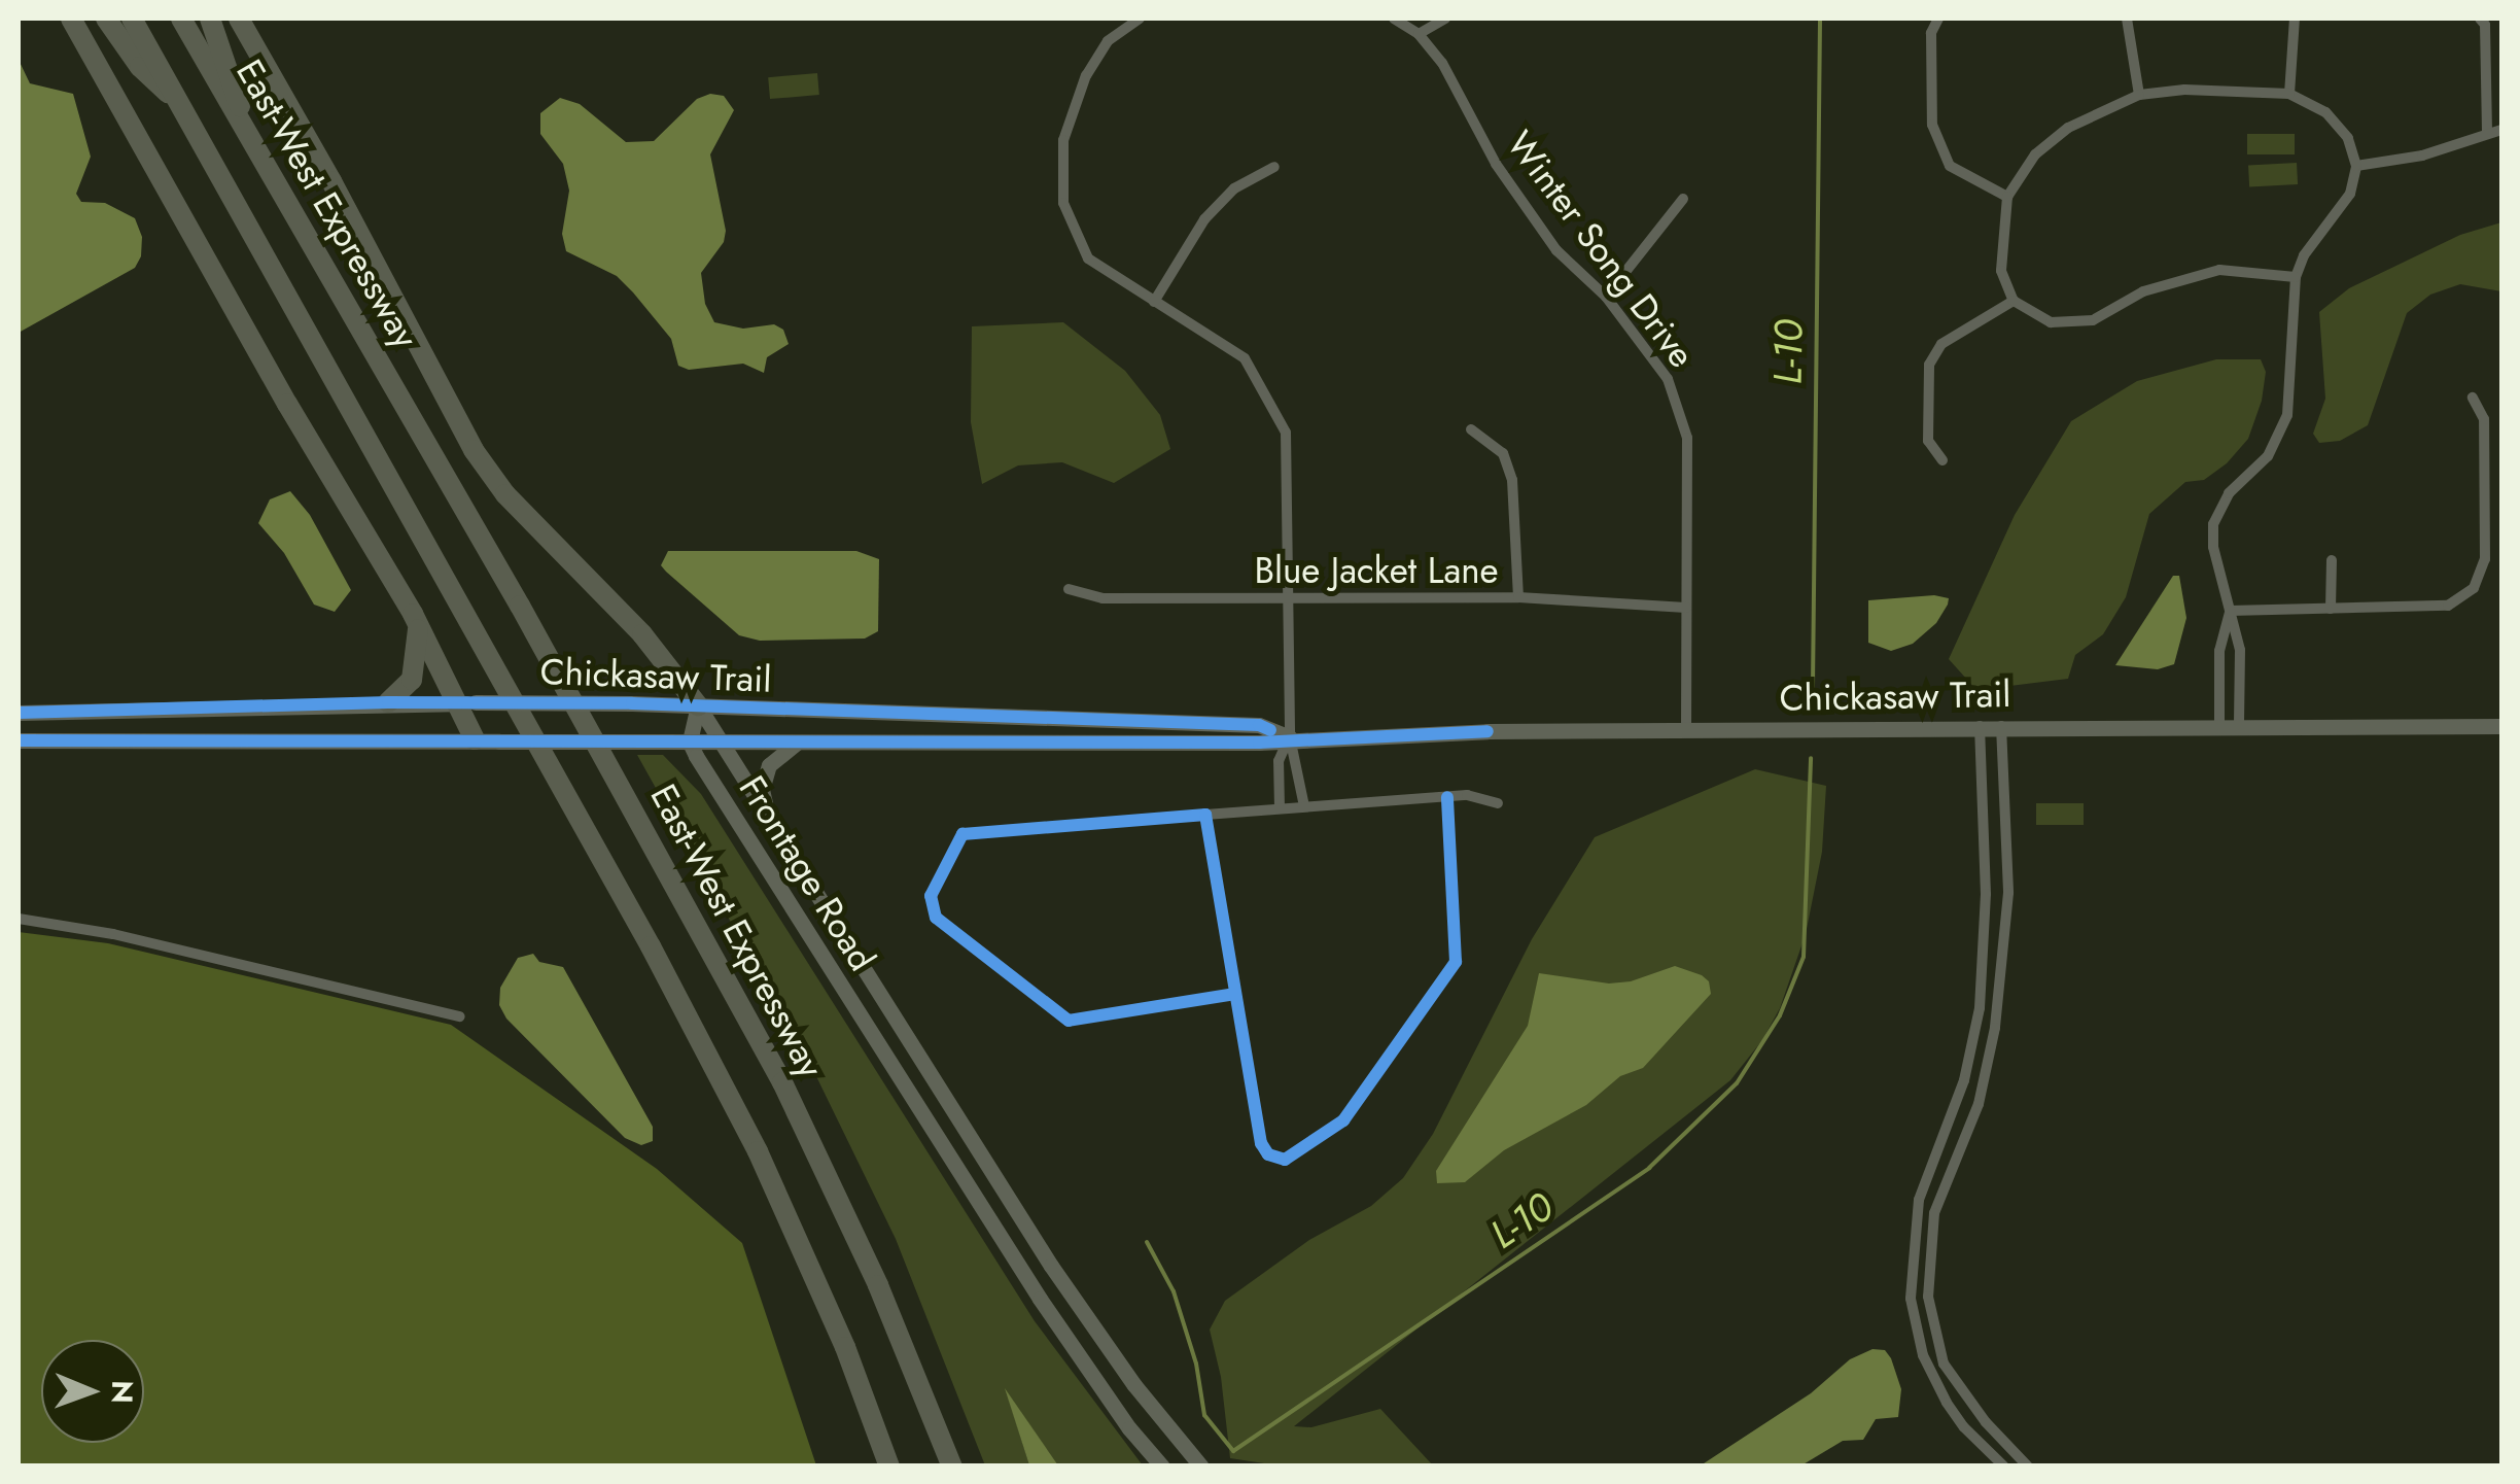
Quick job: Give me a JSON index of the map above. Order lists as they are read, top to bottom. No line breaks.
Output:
{"streets":{"highway":["East-West Expressway"],"street":["Winter Song Drive","Blue Jacket Lane","Chickasaw Trail","Frontage Road"]},"crossings":[["Winter Song Drive","Blue Jacket Lane"],["Winter Song Drive","Chickasaw Trail"],["Chickasaw Trail","Frontage Road"]],"water":["L-10"],"north":"right"}
